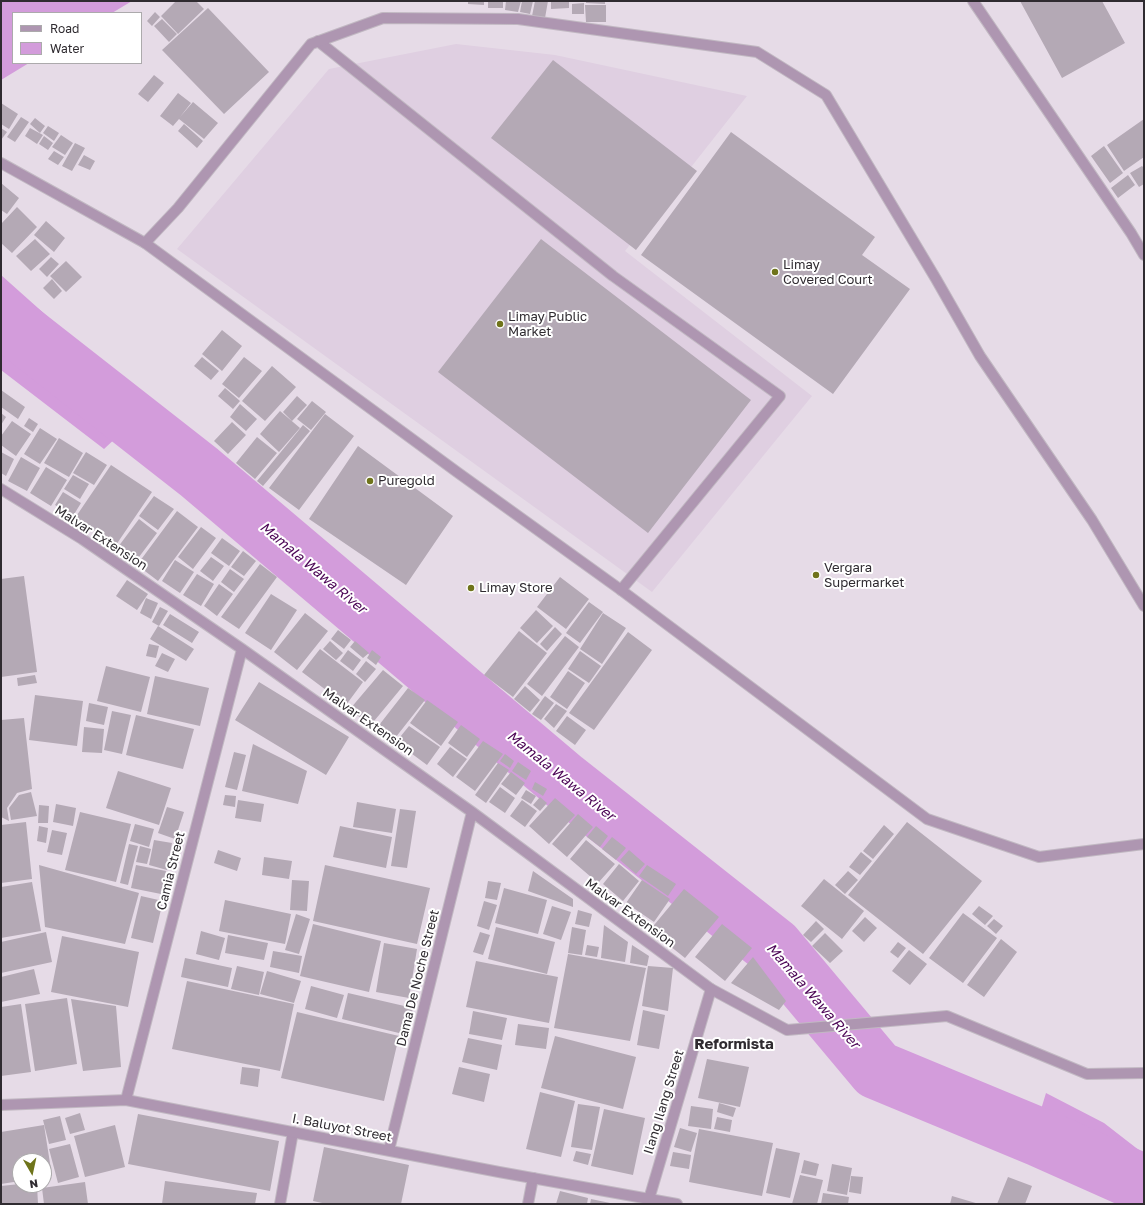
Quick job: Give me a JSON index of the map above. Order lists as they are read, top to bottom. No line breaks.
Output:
{"streets":{"street":["Malvar Extension","Camia Street","Dama De Noche Street","Ilang Ilang Street","I. Baluyot Street"]},"crossings":[["Malvar Extension","Camia Street"],["Malvar Extension","Dama De Noche Street"],["Malvar Extension","Ilang Ilang Street"],["Camia Street","I. Baluyot Street"],["Dama De Noche Street","I. Baluyot Street"],["Ilang Ilang Street","I. Baluyot Street"]],"districts":["Reformista"],"water":["Mamala Wawa River"],"places":["Limay Covered Court","Limay Public Market","Puregold","Vergara Supermarket","Limay Store"],"legend":["Road","Water"],"north":"bottom"}
